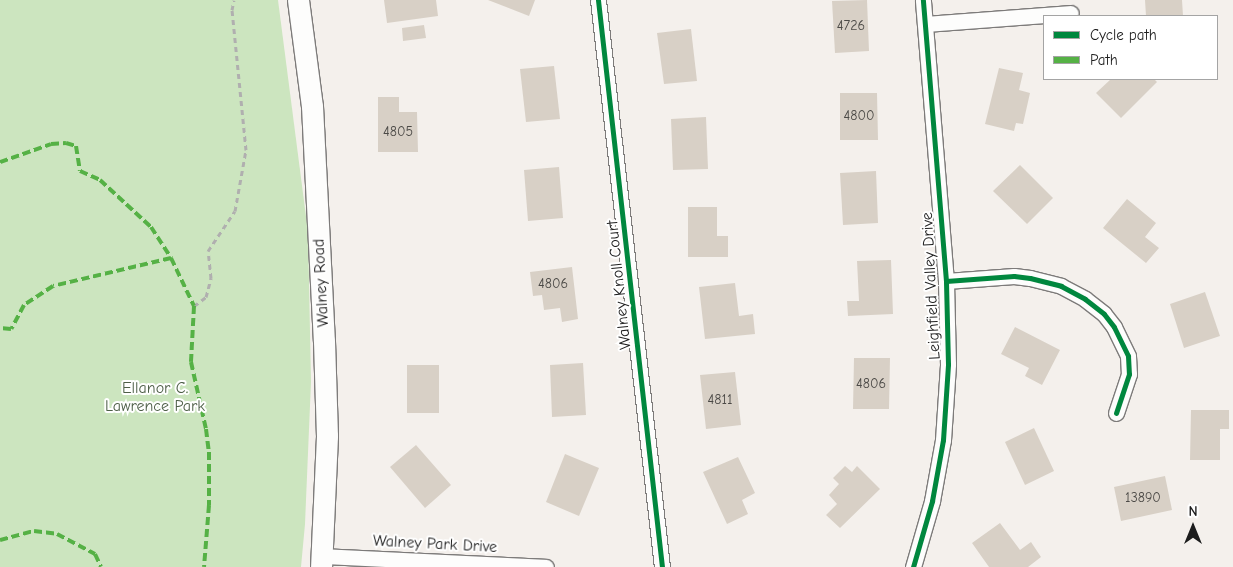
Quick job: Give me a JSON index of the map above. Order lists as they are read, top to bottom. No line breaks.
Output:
{"streets":{"main road":["Walney Road"],"street":["Walney Knoll Court","Leighfield Valley Drive","Walney Park Drive"]},"crossings":[["Walney Road","Walney Park Drive"]],"parks":["Ellanor C. Lawrence Park"],"house_numbers":["4726","4800","4805","4806","4806","4811","13890"],"legend":["Cycle path","Path"],"north":"top"}
